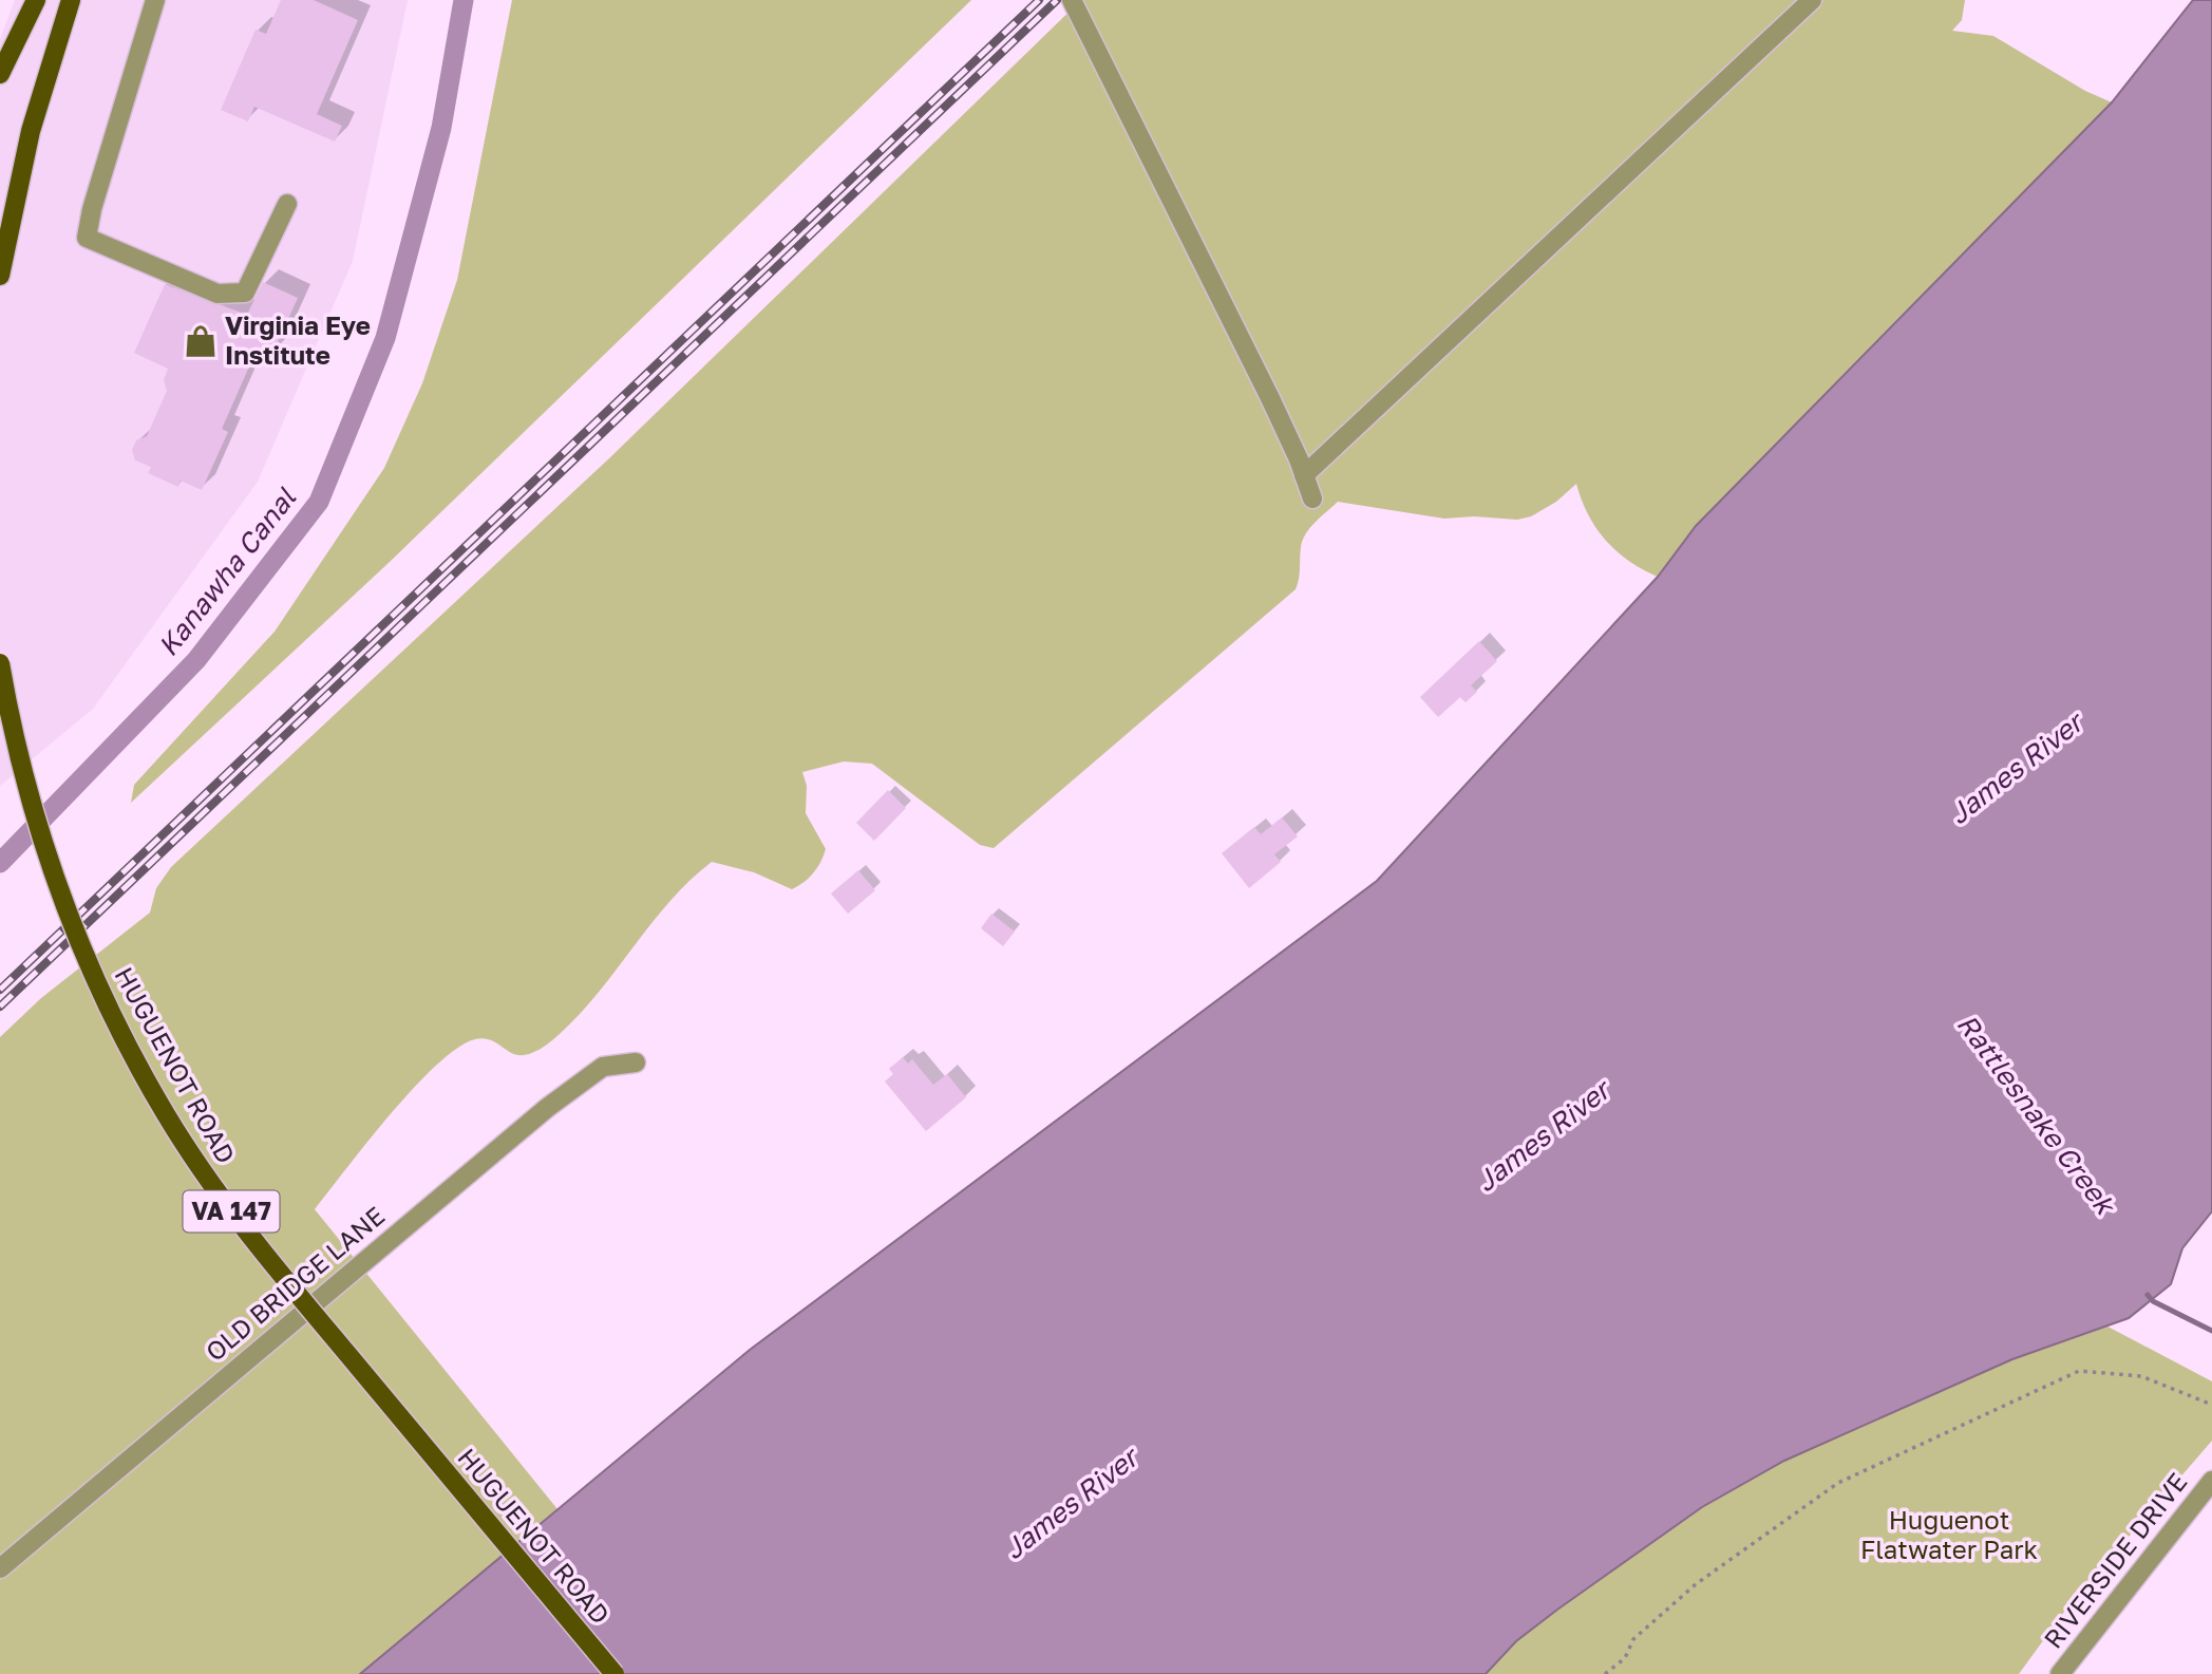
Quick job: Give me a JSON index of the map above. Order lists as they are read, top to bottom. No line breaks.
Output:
{"streets":{"main road":["HUGUENOT ROAD","VA 147"],"street":["OLD BRIDGE LANE","RIVERSIDE DRIVE"]},"water":["Kanawha Canal","James River","Rattlesnake Creek"],"parks":["Huguenot Flatwater Park"],"places":{"shop":["Virginia Eye Institute"]}}
